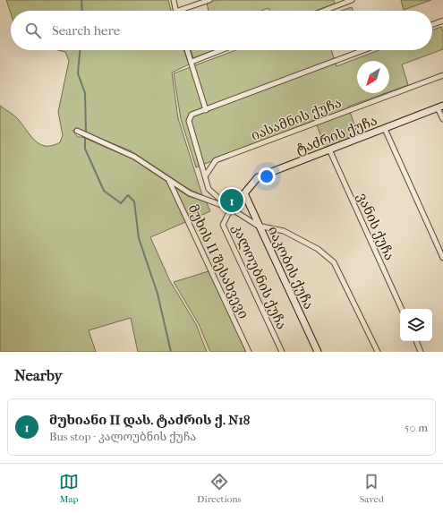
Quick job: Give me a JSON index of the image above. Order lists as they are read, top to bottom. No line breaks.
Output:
{"streets":{"street":["იასამნის ქუჩა","ტაძრის ქუჩა","ვანის ქუჩა","მუხის II შესახვევი","იაკობის ქუჩა","კალოუბნის ქუჩა"]},"crossings":[["ტაძრის ქუჩა","ვანის ქუჩა"],["ტაძრის ქუჩა","იაკობის ქუჩა"],["ტაძრის ქუჩა","კალოუბნის ქუჩა"],["იაკობის ქუჩა","კალოუბნის ქუჩა"]],"north":"bottom left","page":{"search":"Search here","pins":"1","heading":"Nearby","list":[{"mark":"1","name":"მუხიანი II დას. ტაძრის ქ. N18","note":"Bus stop · კალოუბნის ქუჩა","value":"50 m"}],"nav":["Map","Directions","Saved"]}}
